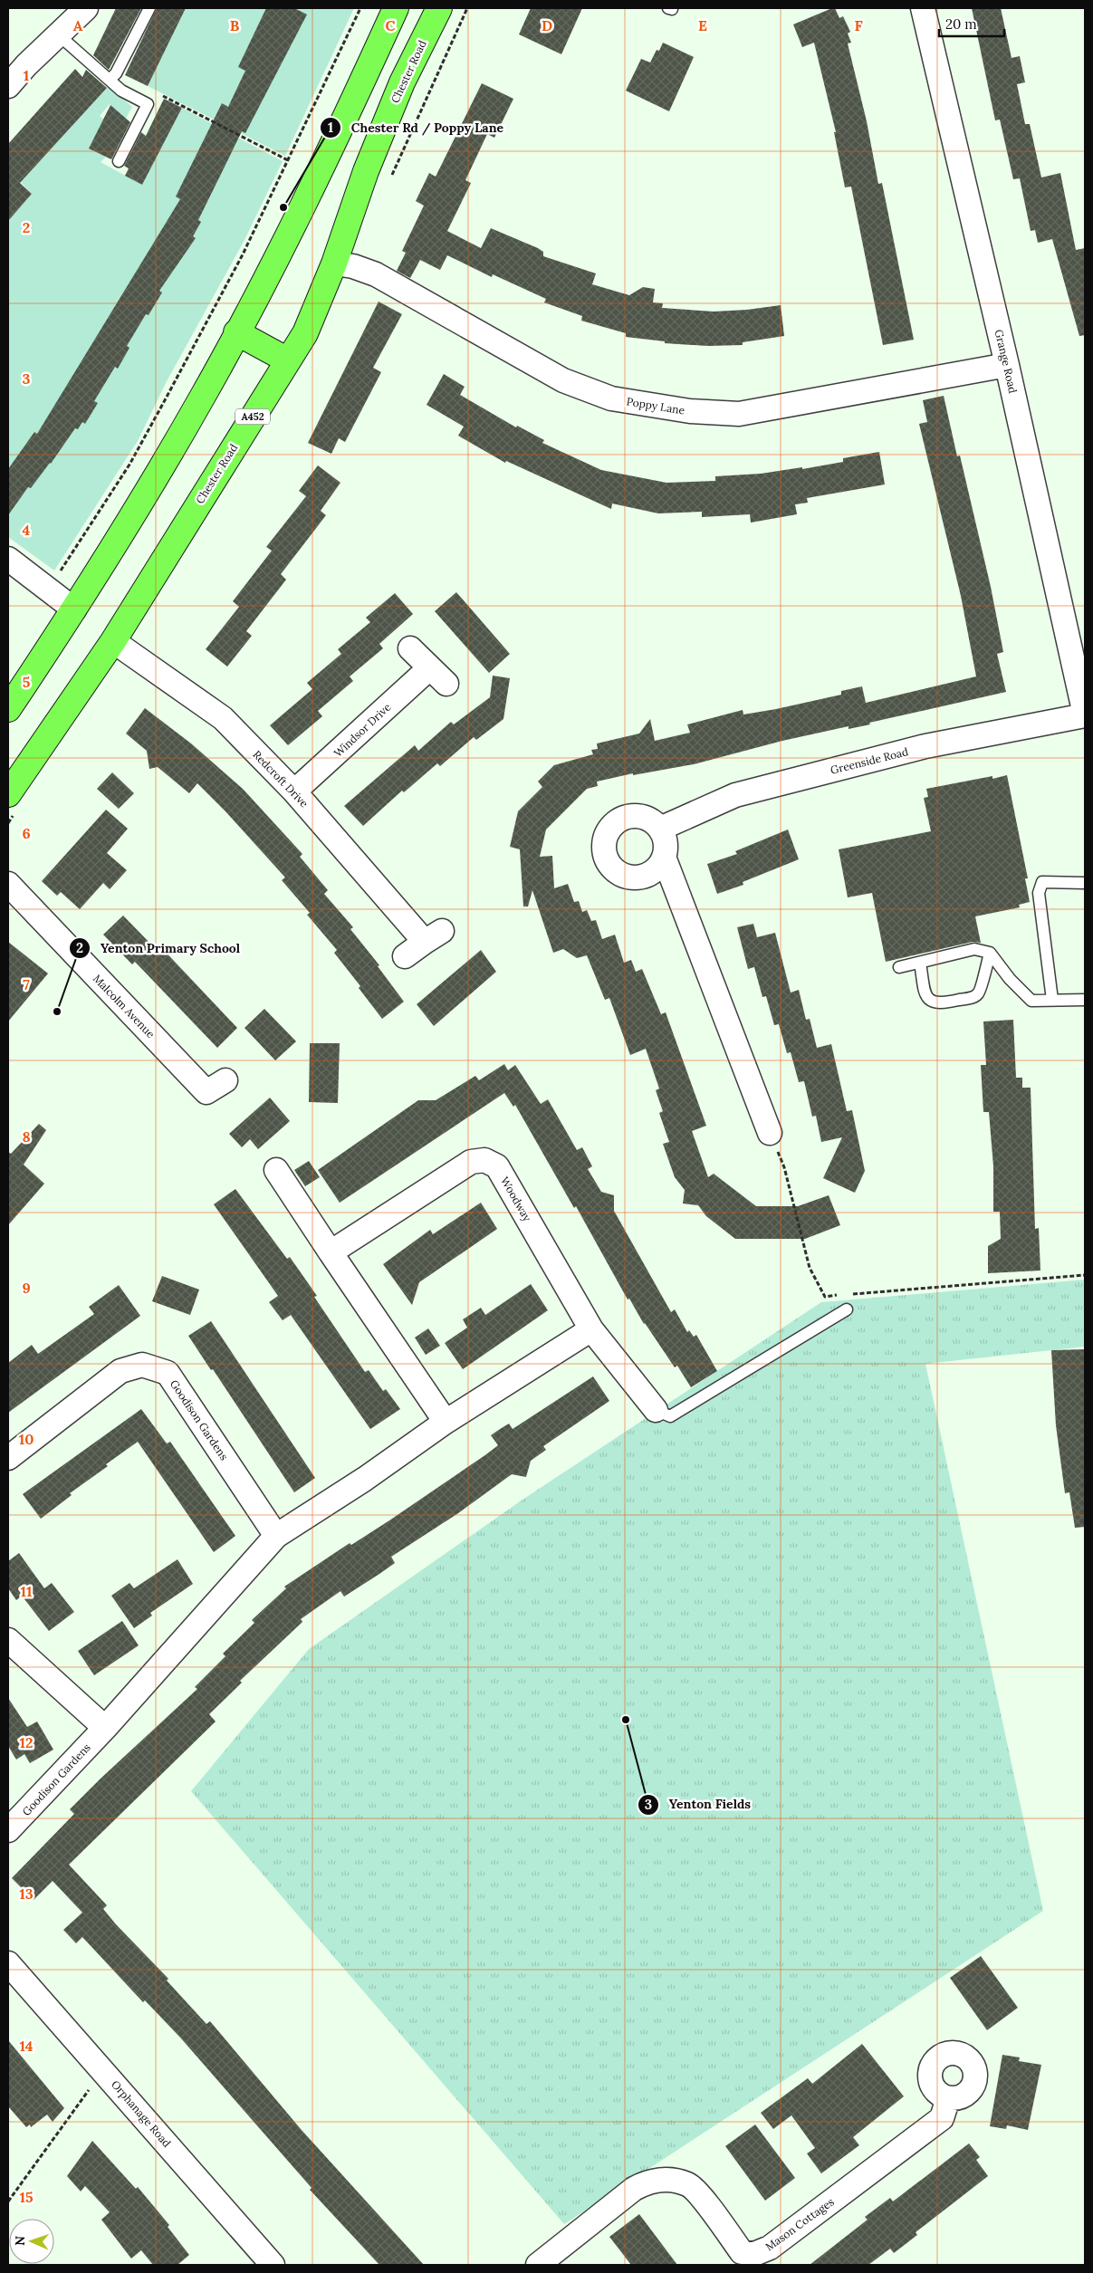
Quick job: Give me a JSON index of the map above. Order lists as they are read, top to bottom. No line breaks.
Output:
{"streets":{"highway":["Chester Road","A452"],"street":["Grange Road","Poppy Lane","Windsor Drive","Greenside Road","Redcroft Drive","Malcolm Avenue","Woodway","Goodison Gardens","Orphanage Road","Mason Cottages"]},"crossings":[["Chester Road","Poppy Lane"],["Chester Road","Redcroft Drive"],["Grange Road","Poppy Lane"],["Grange Road","Greenside Road"],["Windsor Drive","Redcroft Drive"]],"places":["Chester Rd / Poppy Lane","Yenton Primary School","Yenton Fields"],"scale_bar":"20 m","north":"left","grid":{"columns":["A","B","C","D","E","F"],"rows":["1","2","3","4","5","6","7","8","9","10","11","12","13","14","15"]}}
